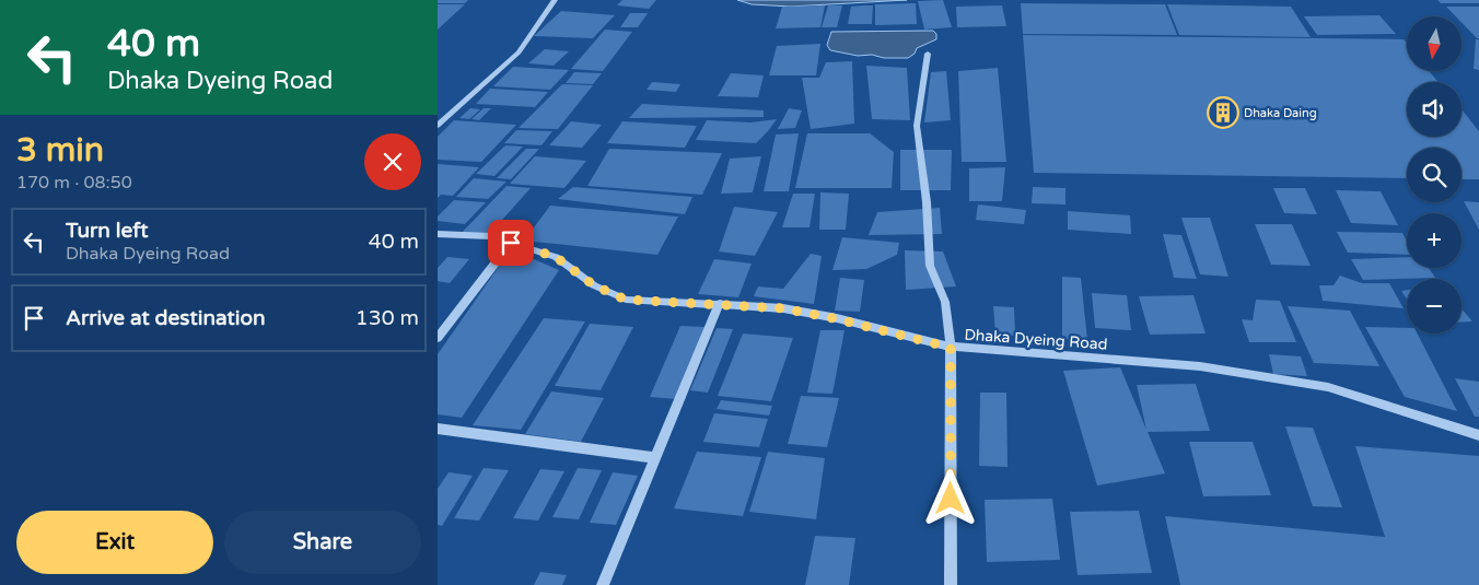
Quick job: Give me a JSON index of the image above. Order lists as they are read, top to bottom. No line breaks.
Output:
{"streets":{"street":["Dhaka Dyeing Road"]},"places":{"building":["Dhaka Daing"]},"north":"bottom","page":{"turn":["40 m","Dhaka Dyeing Road"],"map_buttons":["+","−"],"heading":["3 min","170 m · 08:50"],"list":[{"name":"Turn left","note":"Dhaka Dyeing Road","value":"40 m"},{"name":"Arrive at destination","value":"130 m"}],"buttons":["Exit","Share"]}}
